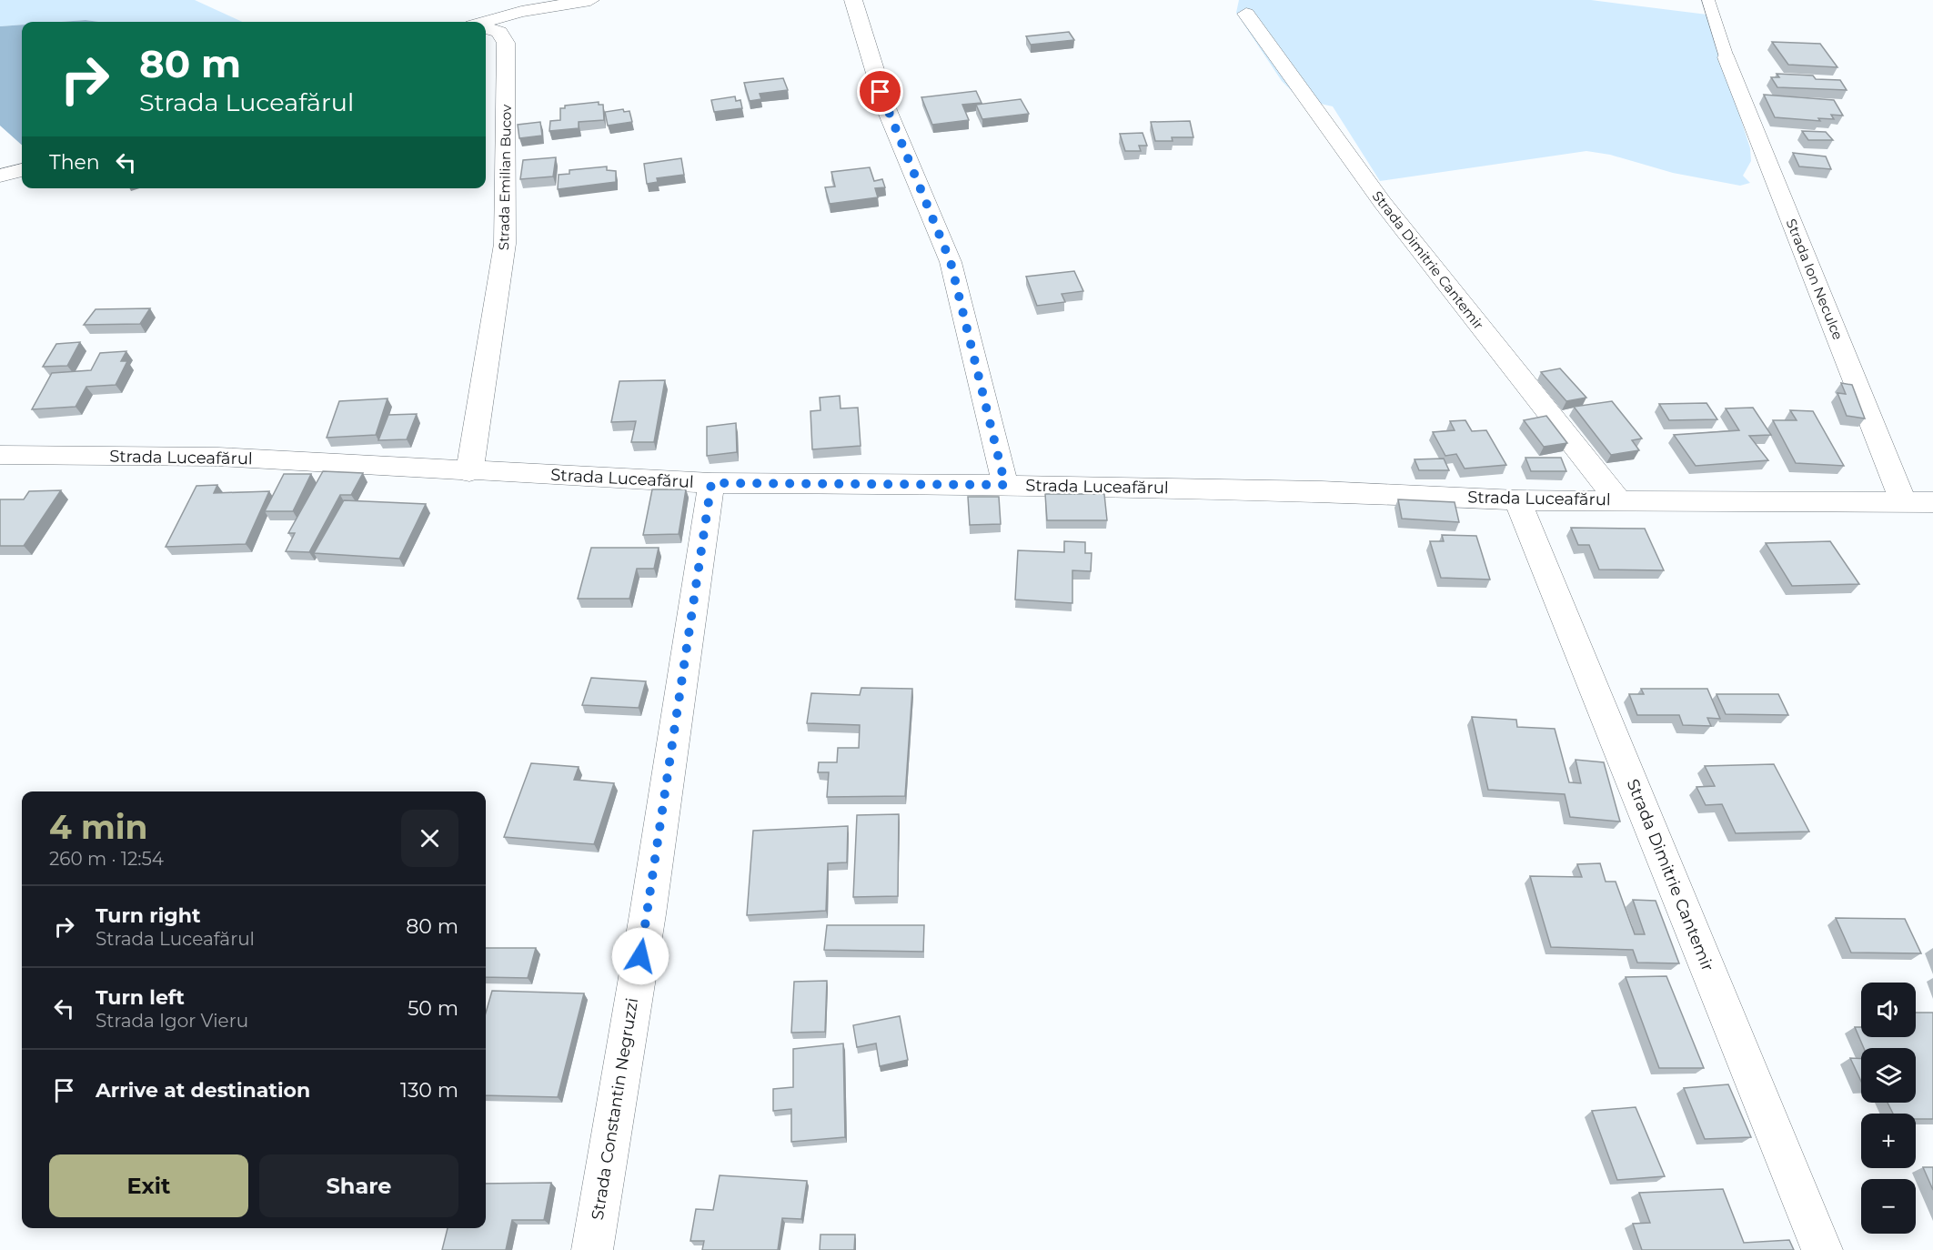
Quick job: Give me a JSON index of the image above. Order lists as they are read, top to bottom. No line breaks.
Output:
{"streets":{"street":["Strada Emilian Bucov","Strada Dimitrie Cantemir","Strada Ion Neculce","Strada Luceafărul","Strada Constantin Negruzzi"]},"crossings":[["Strada Emilian Bucov","Strada Luceafărul"],["Strada Dimitrie Cantemir","Strada Luceafărul"],["Strada Ion Neculce","Strada Luceafărul"],["Strada Luceafărul","Strada Constantin Negruzzi"]],"page":{"turn":["80 m","Strada Luceafărul"],"then":"Then","heading":["4 min","260 m · 12:54"],"list":[{"name":"Turn right","note":"Strada Luceafărul","value":"80 m"},{"name":"Turn left","note":"Strada Igor Vieru","value":"50 m"},{"name":"Arrive at destination","value":"130 m"}],"map_buttons":["+","−"],"buttons":["Exit","Share"]}}
